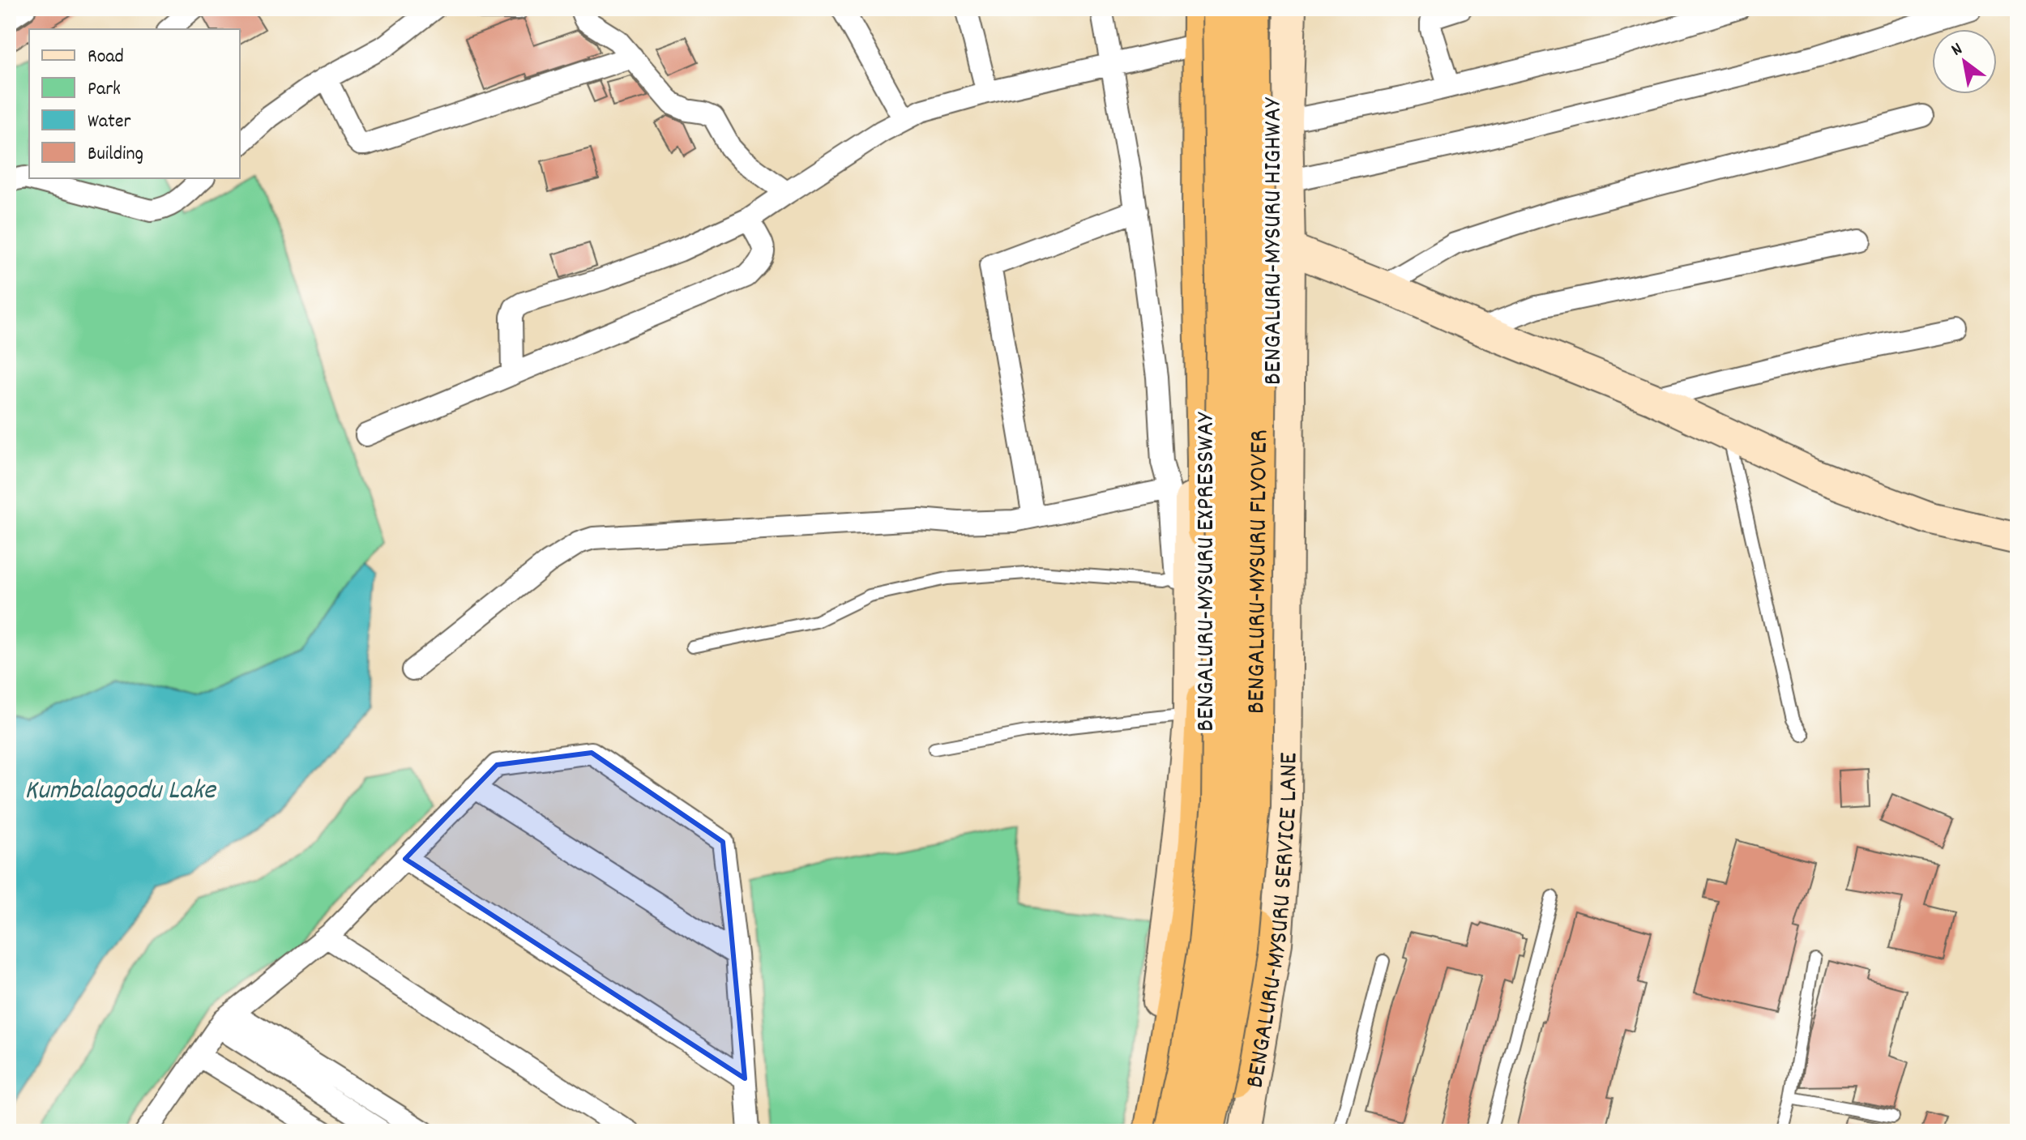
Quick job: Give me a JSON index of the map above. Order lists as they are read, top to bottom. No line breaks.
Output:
{"streets":{"highway":["BENGALURU-MYSURU HIGHWAY","BENGALURU-MYSURU EXPRESSWAY","BENGALURU-MYSURU FLYOVER"]},"crossings":[["BENGALURU-MYSURU HIGHWAY","BENGALURU-MYSURU FLYOVER"]],"water":["Kumbalagodu Lake"],"legend":["Road","Park","Water","Building"],"north":"top left"}
